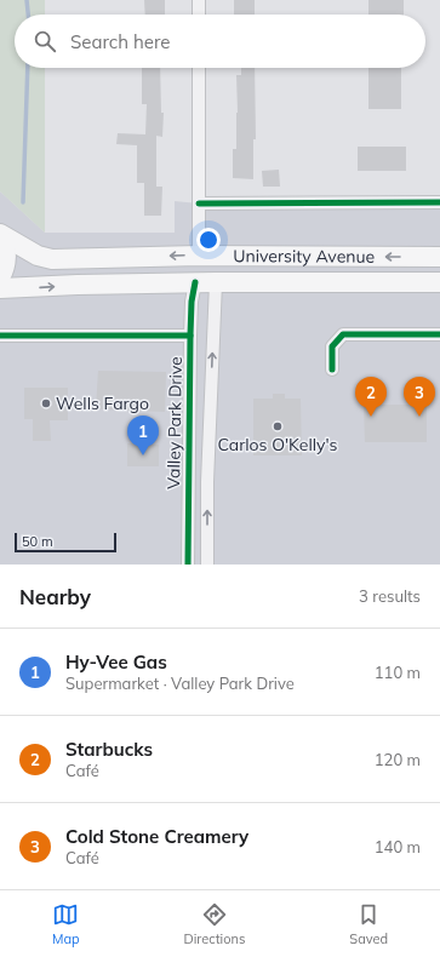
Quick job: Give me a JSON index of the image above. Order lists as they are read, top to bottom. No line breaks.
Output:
{"streets":{"main road":["University Avenue"],"street":["Valley Park Drive"]},"crossings":[["University Avenue","Valley Park Drive"]],"places":["Wells Fargo","Carlos O'Kelly's"],"scale_bar":"50 m","page":{"search":"Search here","pins":["2","3","1"],"scale":"50 m","heading":["Nearby","3 results"],"list":[{"mark":"1","name":"Hy-Vee Gas","note":"Supermarket · Valley Park Drive","value":"110 m"},{"mark":"2","name":"Starbucks","note":"Café","value":"120 m"},{"mark":"3","name":"Cold Stone Creamery","note":"Café","value":"140 m"}],"nav":["Map","Directions","Saved"]}}
